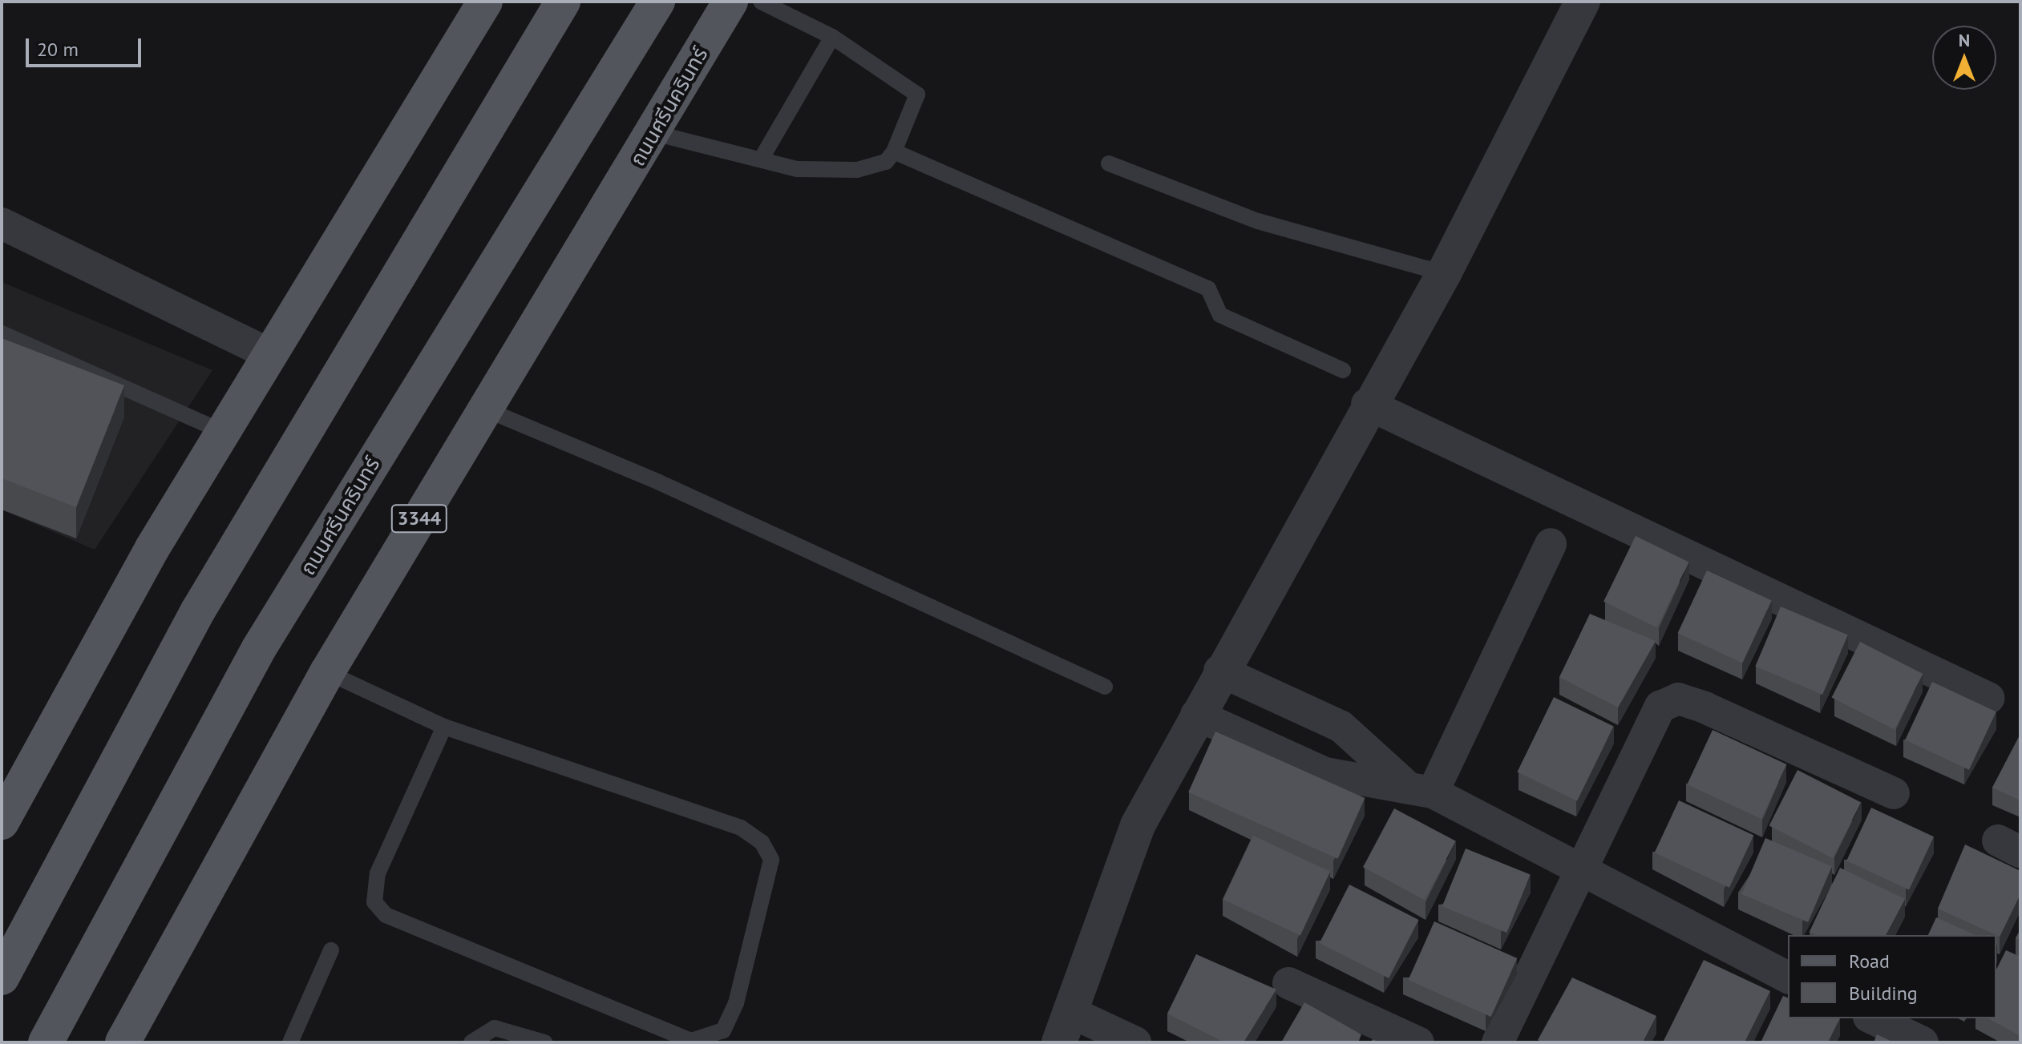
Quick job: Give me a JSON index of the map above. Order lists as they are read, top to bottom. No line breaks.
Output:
{"streets":{"main road":["ถนนศรีนครินทร์","3344"]},"legend":["Road","Building"],"scale_bar":"20 m","north":"top"}
